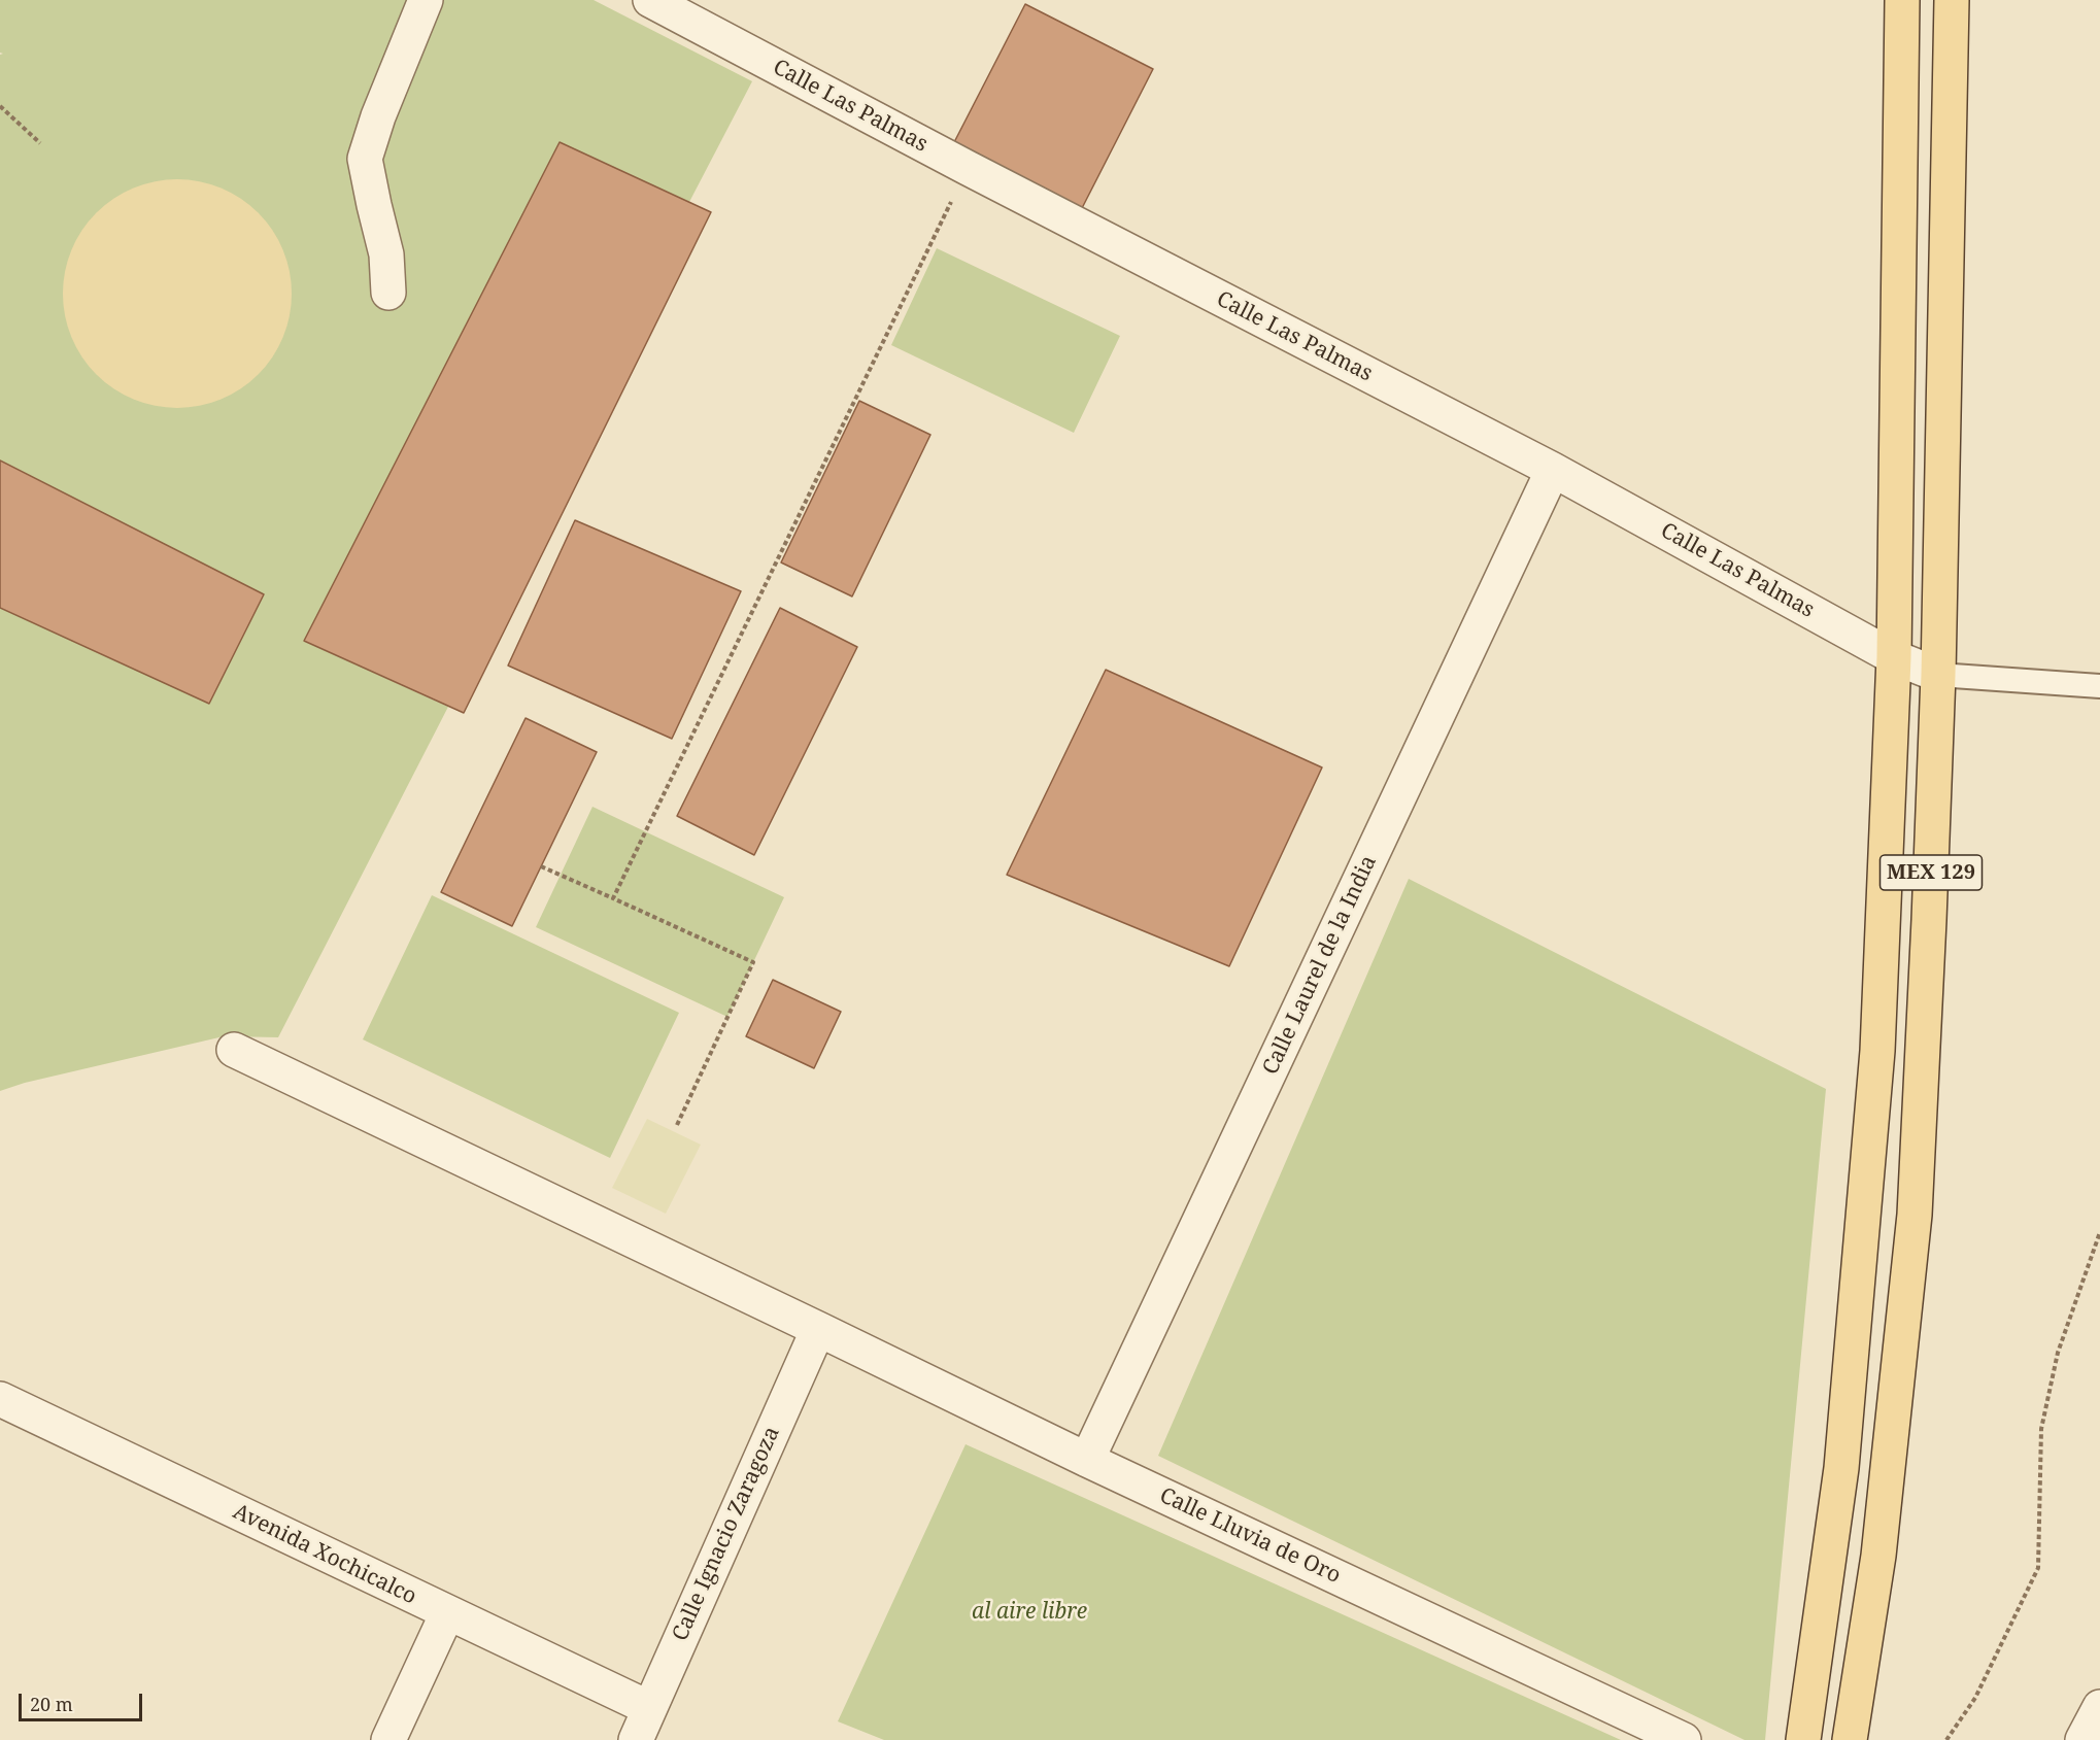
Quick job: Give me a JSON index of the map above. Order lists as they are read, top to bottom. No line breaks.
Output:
{"streets":{"main road":["MEX 129"],"street":["Calle Las Palmas","Calle Laurel de la India","Calle Ignacio Zaragoza","Calle Lluvia de Oro","Avenida Xochicalco"]},"crossings":[["Calle Las Palmas","MEX 129"],["Calle Las Palmas","Calle Laurel de la India"],["Calle Laurel de la India","Calle Lluvia de Oro"],["Calle Ignacio Zaragoza","Calle Lluvia de Oro"],["Calle Ignacio Zaragoza","Avenida Xochicalco"]],"parks":["al aire libre"],"scale_bar":"20 m"}
